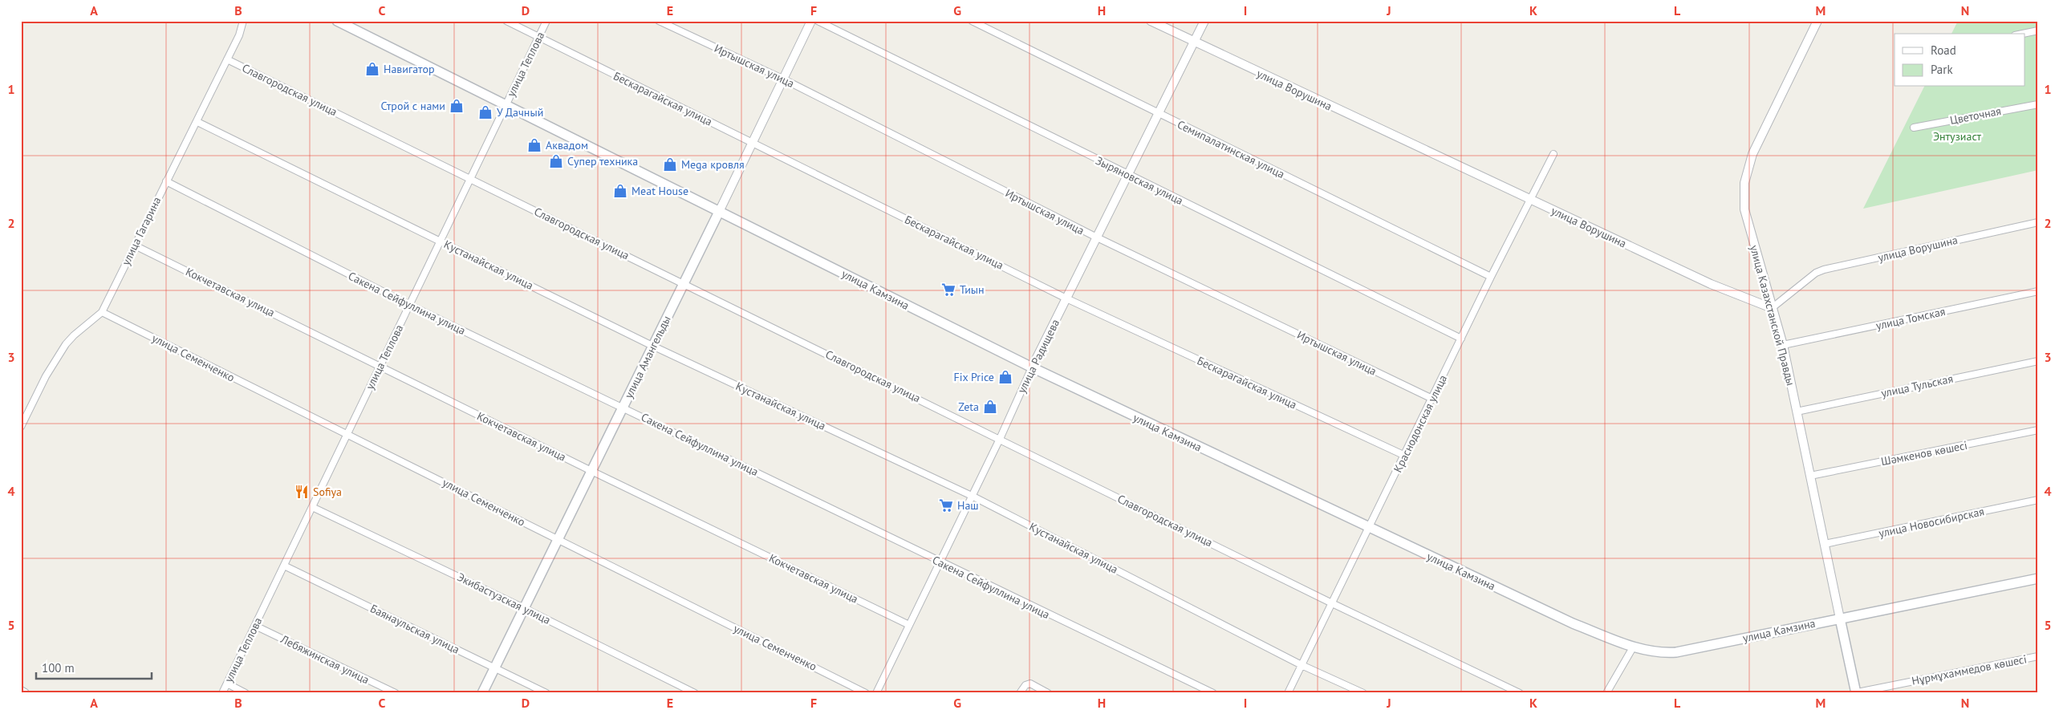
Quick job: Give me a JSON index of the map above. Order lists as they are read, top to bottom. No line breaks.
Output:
{"streets":{"main road":["улица Камзина","улица Казахстанской Правды","улица Амангельды"],"street":["улица Теплова","Иртышская улица","Славгородская улица","улица Ворушина","Бескарагайская улица","Цветочная","Семипалатинская улица","Зыряновская улица","улица Гагарина","Кустанайская улица","Кокчетавская улица","Сакена Сейфуллина улица","улица Томская","улица Радищева","улица Семенченко","улица Тульская","Краснодонская улица","Шәмкенов көшесі","улица Новосибирская","Экибастузская улица","Баянаульская улица","Лебяжинская улица","Нұрмұхаммедов көшесі"]},"crossings":[["улица Теплова","Славгородская улица"],["улица Теплова","Бескарагайская улица"],["улица Теплова","Кустанайская улица"],["улица Теплова","улица Камзина"],["улица Теплова","Кокчетавская улица"],["улица Теплова","Сакена Сейфуллина улица"],["улица Теплова","улица Семенченко"],["улица Теплова","Экибастузская улица"],["улица Теплова","Баянаульская улица"],["улица Теплова","Лебяжинская улица"],["Иртышская улица","улица Радищева"],["Иртышская улица","улица Амангельды"],["Иртышская улица","Краснодонская улица"],["Славгородская улица","улица Гагарина"],["Славгородская улица","улица Радищева"],["Славгородская улица","улица Амангельды"],["Славгородская улица","Краснодонская улица"],["улица Ворушина","улица Казахстанской Правды"],["улица Ворушина","улица Радищева"],["улица Ворушина","Краснодонская улица"],["Бескарагайская улица","улица Радищева"],["Бескарагайская улица","улица Амангельды"],["Бескарагайская улица","Краснодонская улица"],["Семипалатинская улица","улица Радищева"],["Семипалатинская улица","Краснодонская улица"],["Зыряновская улица","улица Радищева"],["Зыряновская улица","Краснодонская улица"],["улица Гагарина","Кустанайская улица"],["улица Гагарина","Кокчетавская улица"],["улица Гагарина","Сакена Сейфуллина улица"],["улица Гагарина","улица Семенченко"],["Кустанайская улица","улица Радищева"],["Кустанайская улица","улица Амангельды"],["Кустанайская улица","Краснодонская улица"],["улица Камзина","улица Казахстанской Правды"],["улица Камзина","улица Радищева"],["улица Камзина","улица Амангельды"],["улица Камзина","Краснодонская улица"],["Кокчетавская улица","улица Радищева"],["Кокчетавская улица","улица Амангельды"],["Сакена Сейфуллина улица","улица Радищева"],["Сакена Сейфуллина улица","улица Амангельды"],["улица Казахстанской Правды","улица Томская"],["улица Казахстанской Правды","улица Тульская"],["улица Казахстанской Правды","Шәмкенов көшесі"],["улица Казахстанской Правды","улица Новосибирская"],["улица Казахстанской Правды","Нұрмұхаммедов көшесі"],["улица Амангельды","улица Семенченко"],["улица Амангельды","Экибастузская улица"],["улица Амангельды","Баянаульская улица"]],"parks":["Энтузиаст"],"places":{"shop":["Навигатор","Строй с нами","У Дачный","Аквадом","Супер техника","Mega кровля","Meat House","Fix Price","Zeta"],"supermarket":["Тиын","Наш"],"restaurant":["Sofiya"]},"legend":["Road","Park"],"scale_bar":"100 m","grid":{"columns":["A","B","C","D","E","F","G","H","I","J","K","L","M","N"],"rows":["1","2","3","4","5"]}}
